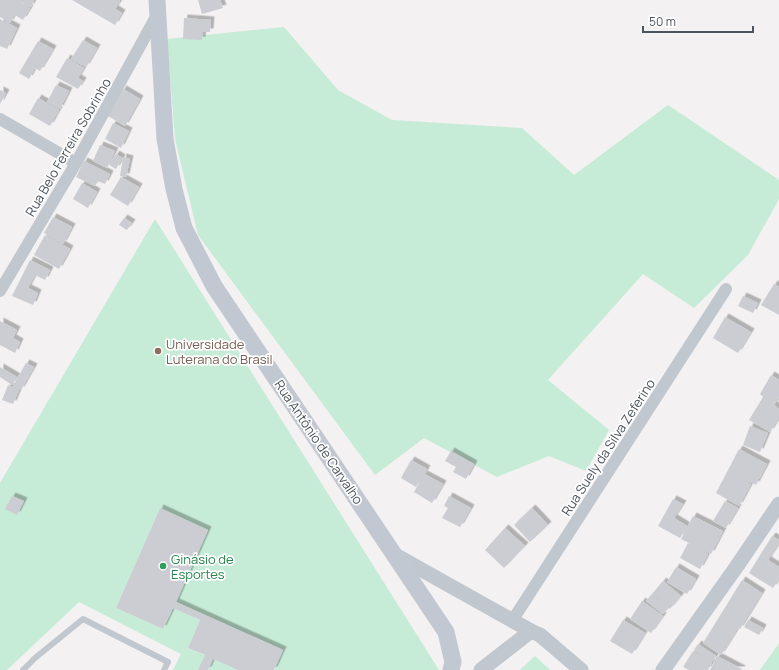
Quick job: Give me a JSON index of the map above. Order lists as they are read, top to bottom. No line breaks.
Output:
{"streets":{"main road":["Rua Antônio de Carvalho"],"street":["Rua Belo Ferreira Sobrinho","Rua Suely da Silva Zeferino"]},"crossings":[["Rua Belo Ferreira Sobrinho","Rua Antônio de Carvalho"]],"places":["Universidade Luterana do Brasil","Ginásio de Esportes"],"scale_bar":"50 m"}
